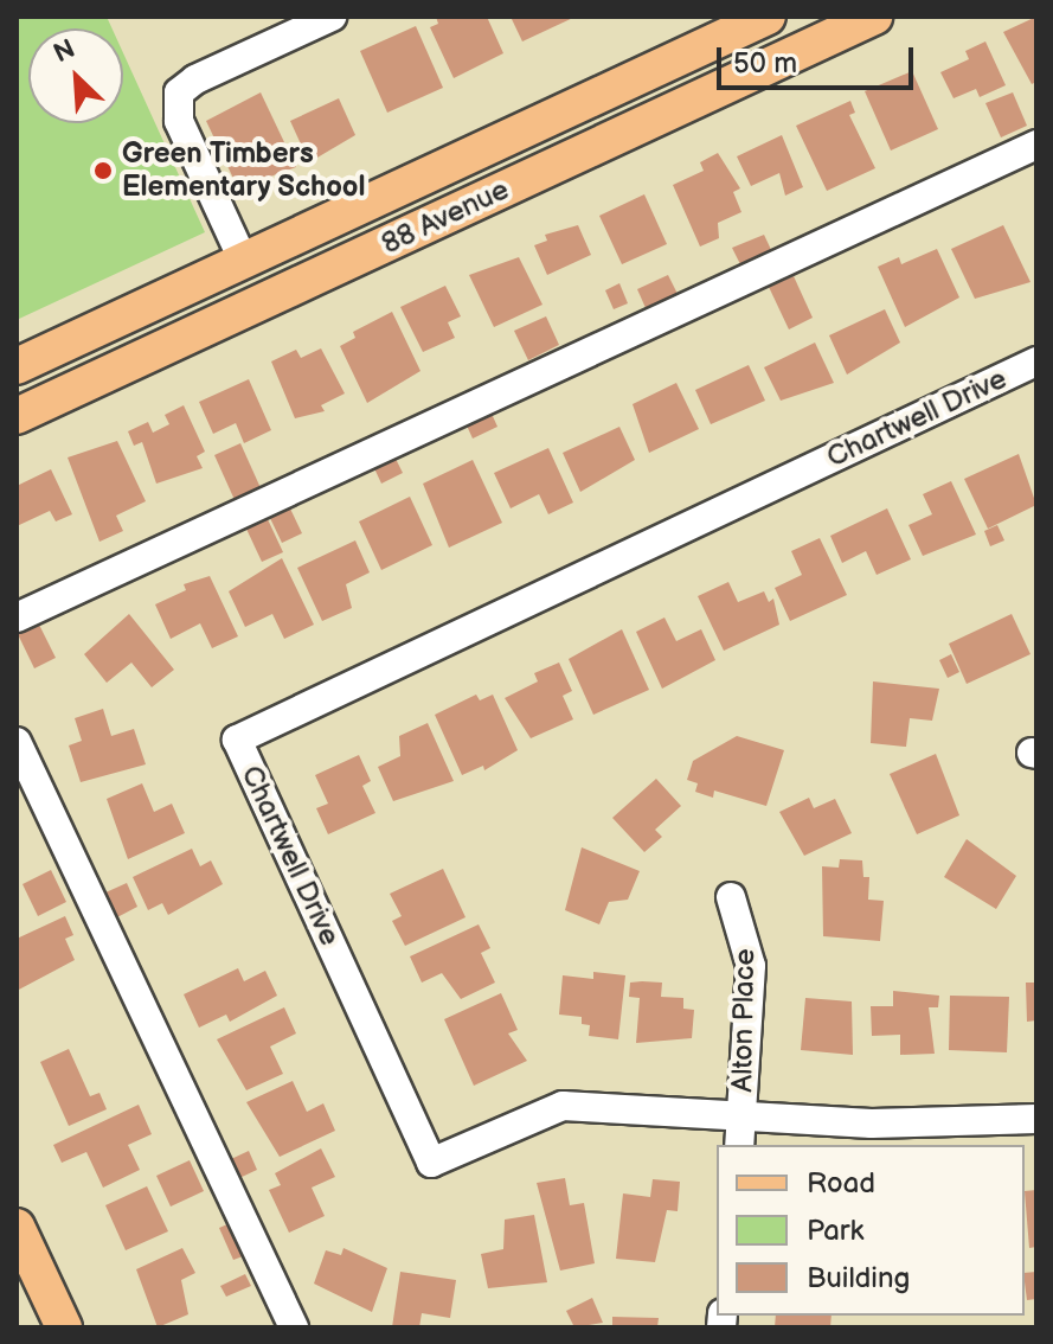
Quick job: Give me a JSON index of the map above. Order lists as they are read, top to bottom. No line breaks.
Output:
{"streets":{"main road":["88 Avenue"],"street":["Chartwell Drive","Alton Place"]},"crossings":[["Chartwell Drive","Alton Place"]],"places":["Green Timbers Elementary School"],"legend":["Road","Park","Building"],"scale_bar":"50 m","north":"top left"}
